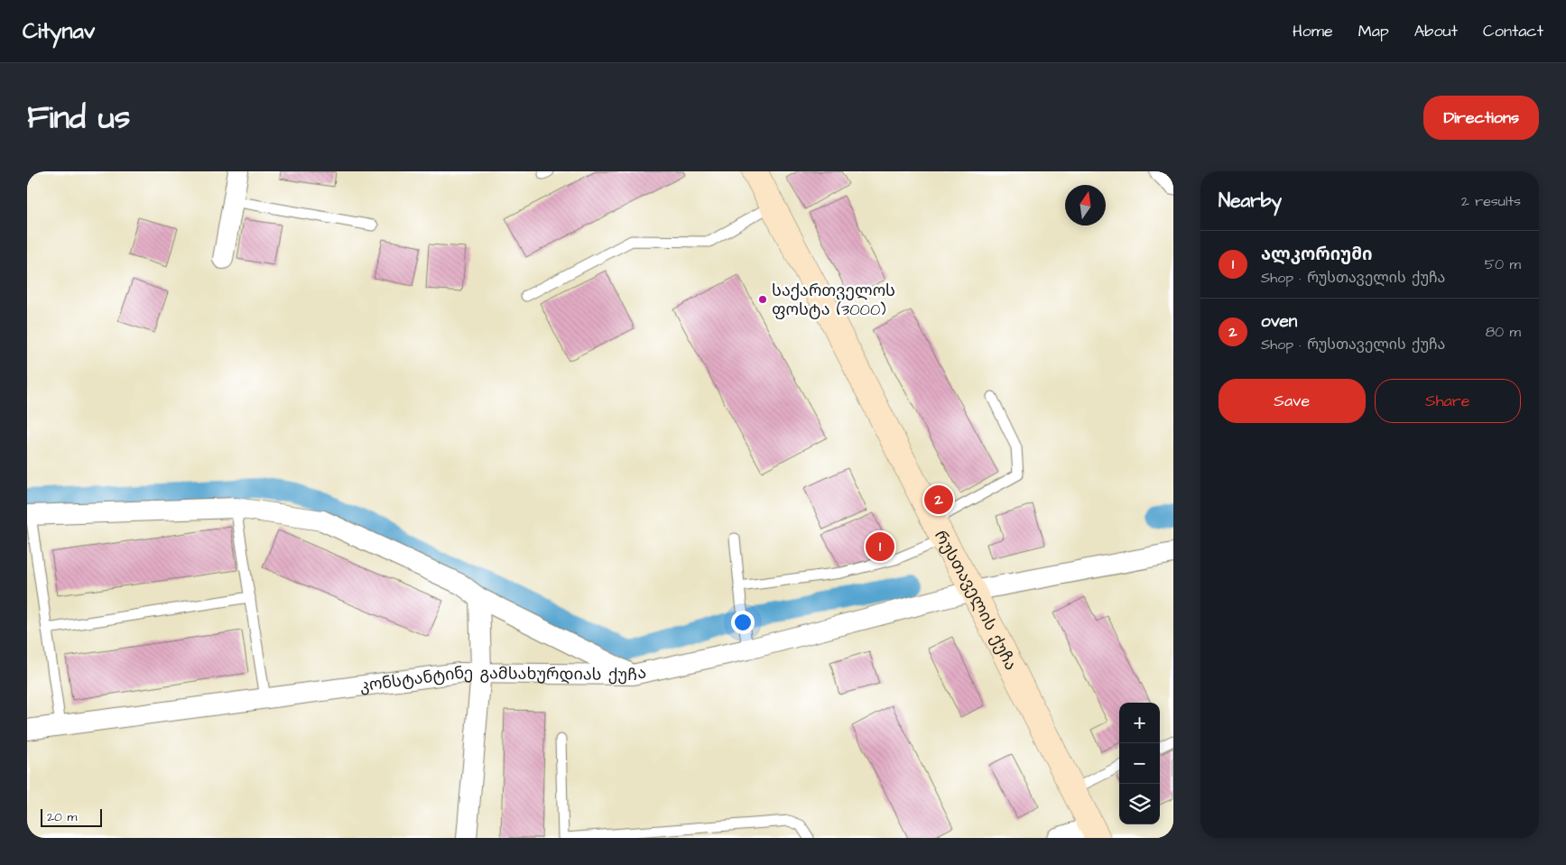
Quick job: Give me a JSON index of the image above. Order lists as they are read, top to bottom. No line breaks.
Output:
{"streets":{"main road":["რუსთაველის ქუჩა"],"street":["კონსტანტინე გამსახურდიას ქუჩა"]},"crossings":[["რუსთაველის ქუჩა","კონსტანტინე გამსახურდიას ქუჩა"]],"places":["საქართველოს ფოსტა (3000)"],"scale_bar":"20 m","north":"top","page":{"header":"Citynav","nav":["Home","Map","About","Contact"],"title":"Find us","buttons":["Directions",["Save","Share"]],"heading":["Nearby","2 results"],"list":[{"mark":"1","name":"ალკორიუმი","note":"Shop · რუსთაველის ქუჩა","value":"50 m"},{"mark":"2","name":"oven","note":"Shop · რუსთაველის ქუჩა","value":"80 m"}],"pins":["2","1"],"map_buttons":["+","−"],"scale":"20 m"}}
